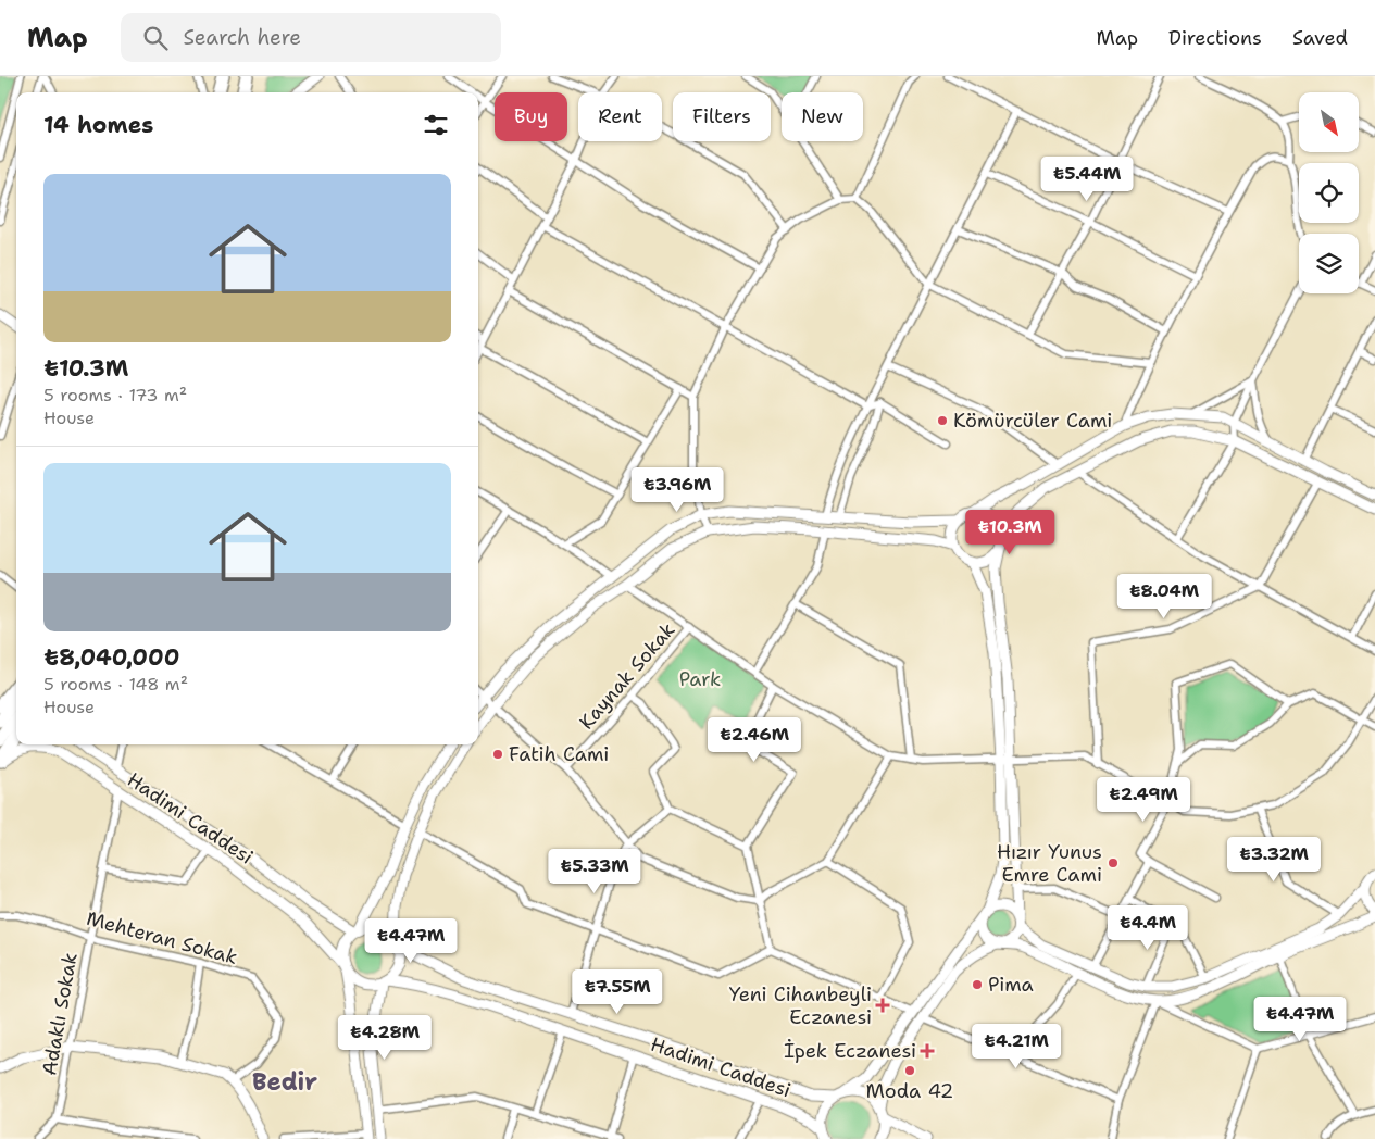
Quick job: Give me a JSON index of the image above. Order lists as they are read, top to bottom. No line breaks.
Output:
{"streets":{"main road":["Hadimi Caddesi"],"street":["Kaynak Sokak","Mehteran Sokak","Adaklı Sokak"]},"crossings":[["Hadimi Caddesi","Adaklı Sokak"],["Mehteran Sokak","Adaklı Sokak"]],"districts":["Bedir"],"parks":["Park"],"places":{"other":["Kömürcüler Cami","Fatih Cami","Hızır Yunus Emre Cami","Pima","Moda 42"],"health":["Yeni Cihanbeyli Eczanesi","İpek Eczanesi"]},"north":"bottom right","page":{"header":"Map","search":"Search here","nav":["Map","Directions","Saved"],"chip":["Buy","Rent","Filters","New"],"heading":"14 homes","price":["₺5.44M","₺3.96M","₺10.3M","₺8.04M","₺2.46M","₺2.49M","₺3.32M","₺5.33M","₺4.4M","₺4.47M","₺7.55M","₺4.47M","₺4.28M","₺4.21M"],"list":[{"name":"₺10.3M","note":"5 rooms · 173 m² · House"},{"name":"₺8,040,000","note":"5 rooms · 148 m² · House"}]}}
